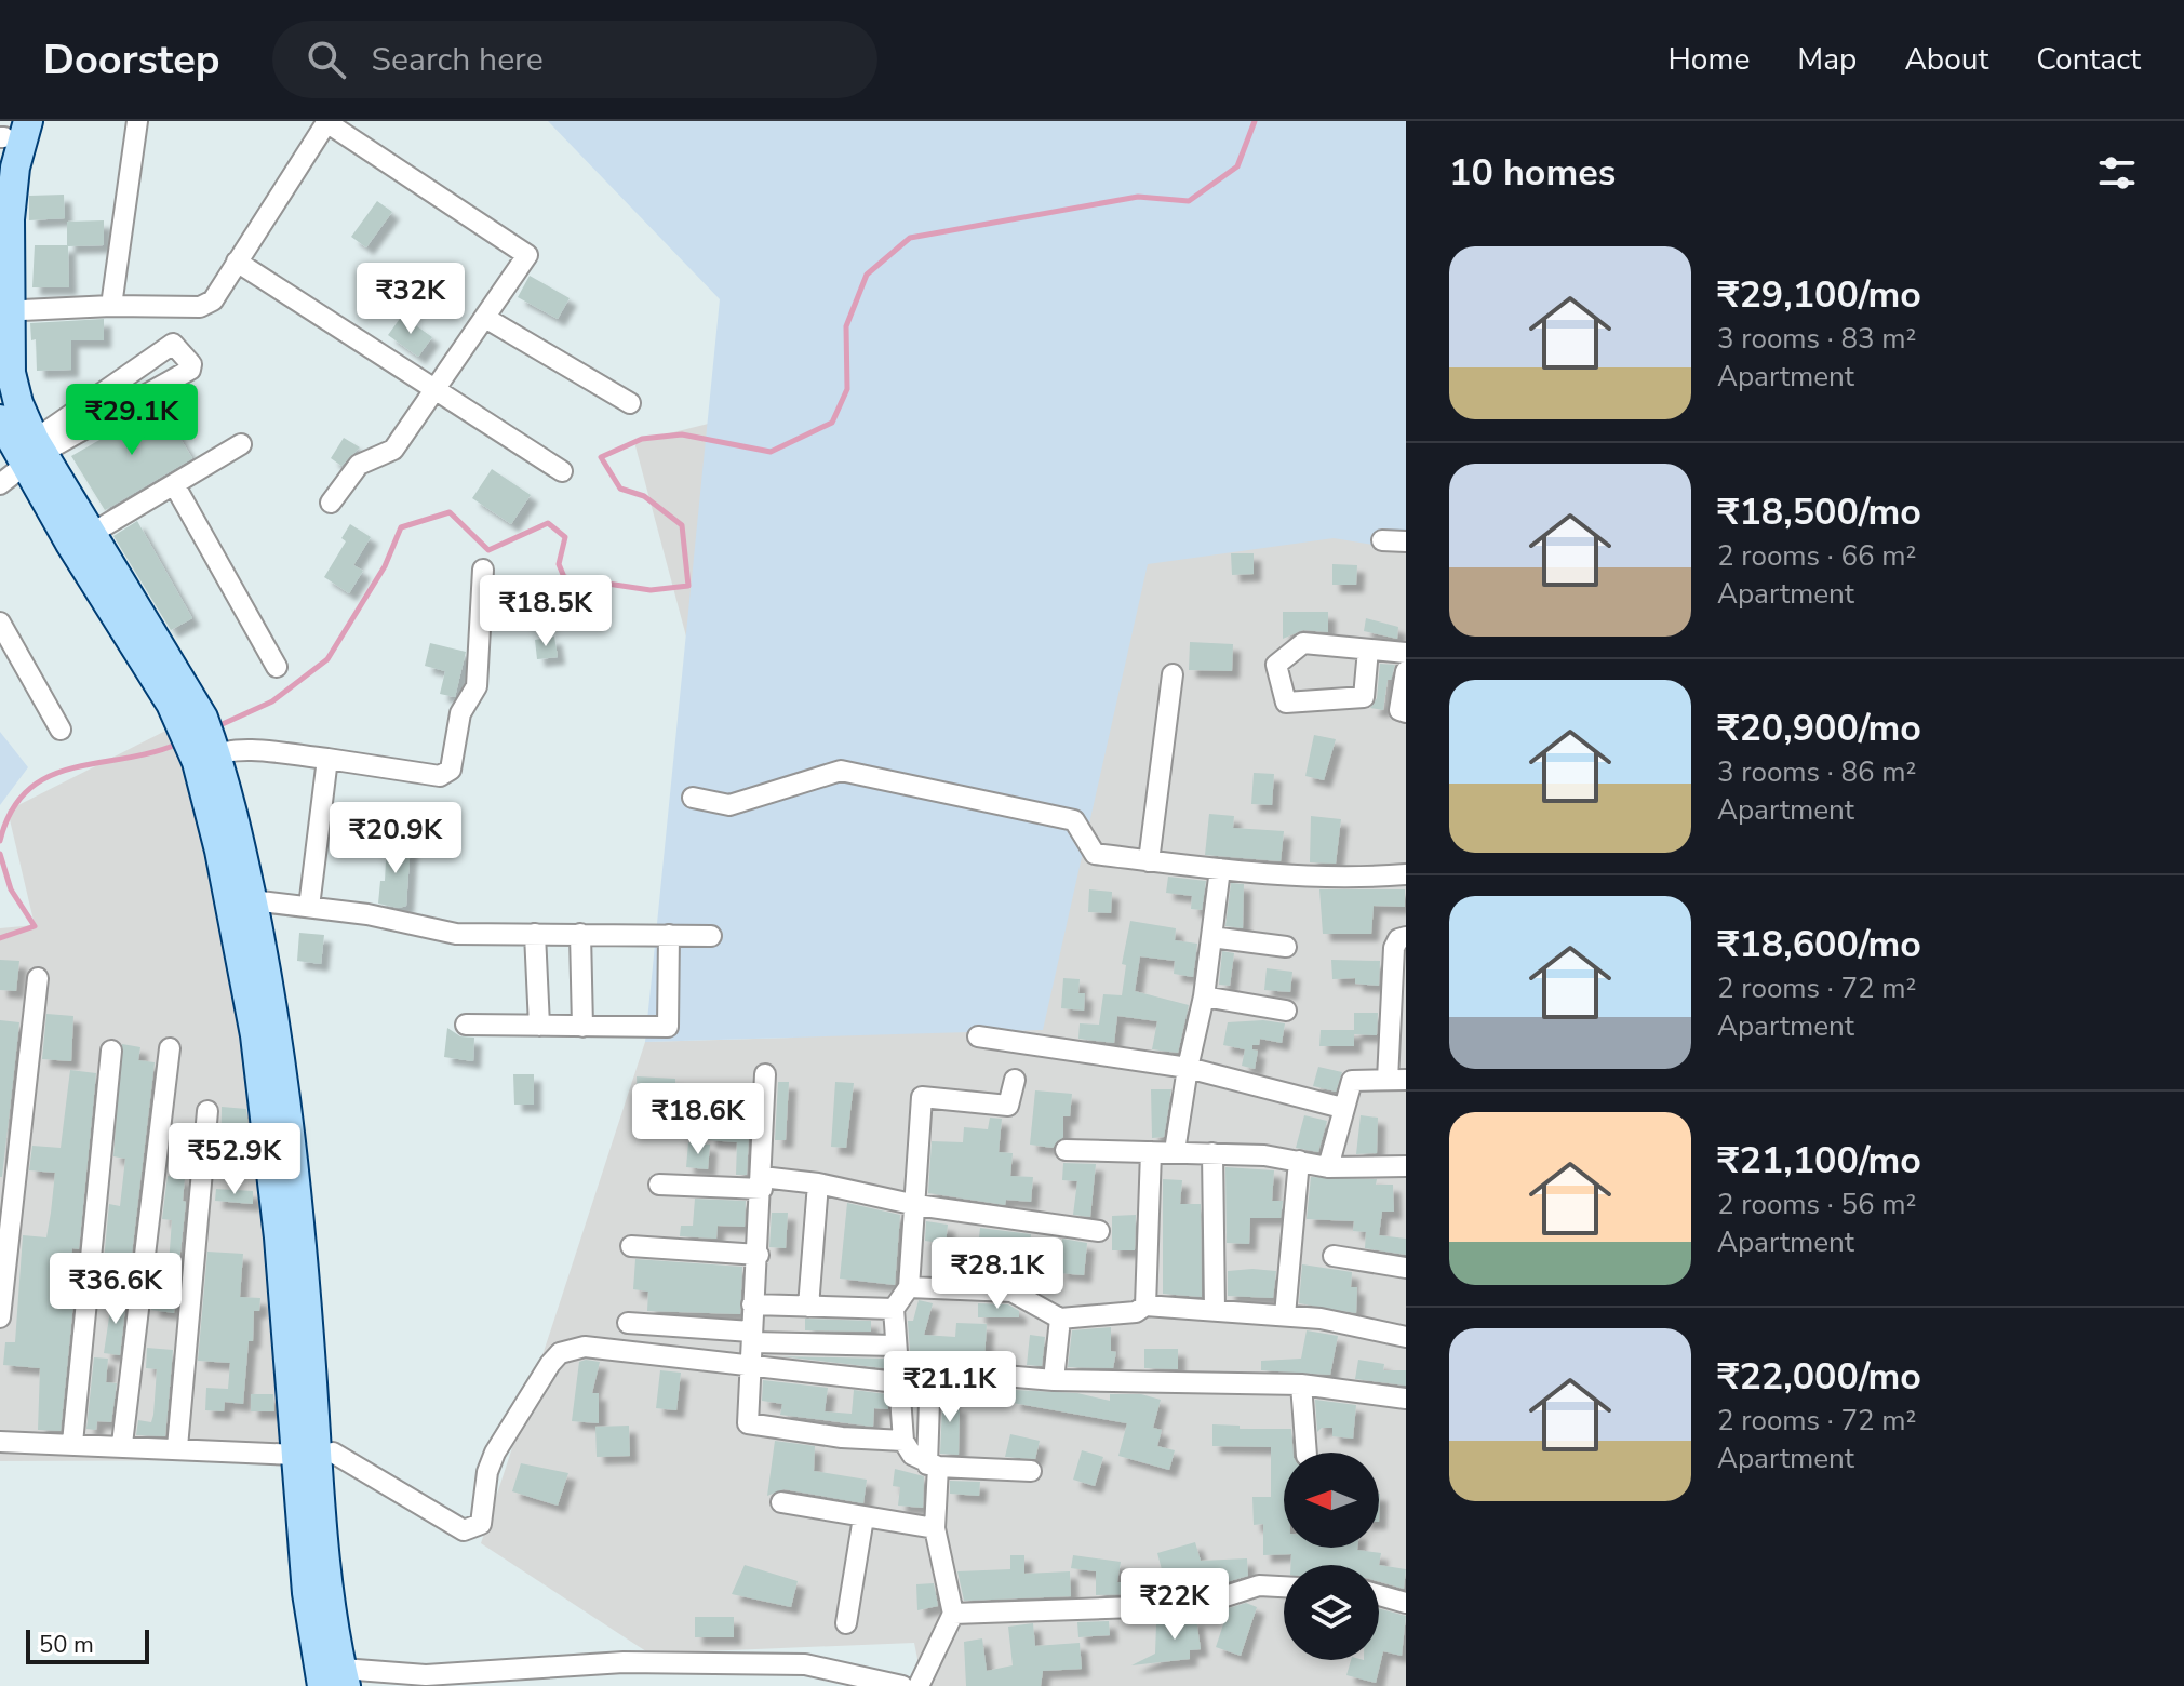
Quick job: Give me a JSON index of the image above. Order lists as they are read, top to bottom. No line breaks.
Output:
{"scale_bar":"50 m","north":"left","page":{"header":"Doorstep","search":"Search here","nav":["Home","Map","About","Contact"],"heading":"10 homes","list":[{"name":"₹29,100/mo","note":"3 rooms · 83 m² · Apartment"},{"name":"₹18,500/mo","note":"2 rooms · 66 m² · Apartment"},{"name":"₹20,900/mo","note":"3 rooms · 86 m² · Apartment"},{"name":"₹18,600/mo","note":"2 rooms · 72 m² · Apartment"},{"name":"₹21,100/mo","note":"2 rooms · 56 m² · Apartment"},{"name":"₹22,000/mo","note":"2 rooms · 72 m² · Apartment"}],"price":["₹32K","₹29.1K","₹18.5K","₹20.9K","₹18.6K","₹52.9K","₹28.1K","₹36.6K","₹21.1K","₹22K"],"scale":"50 m"}}
